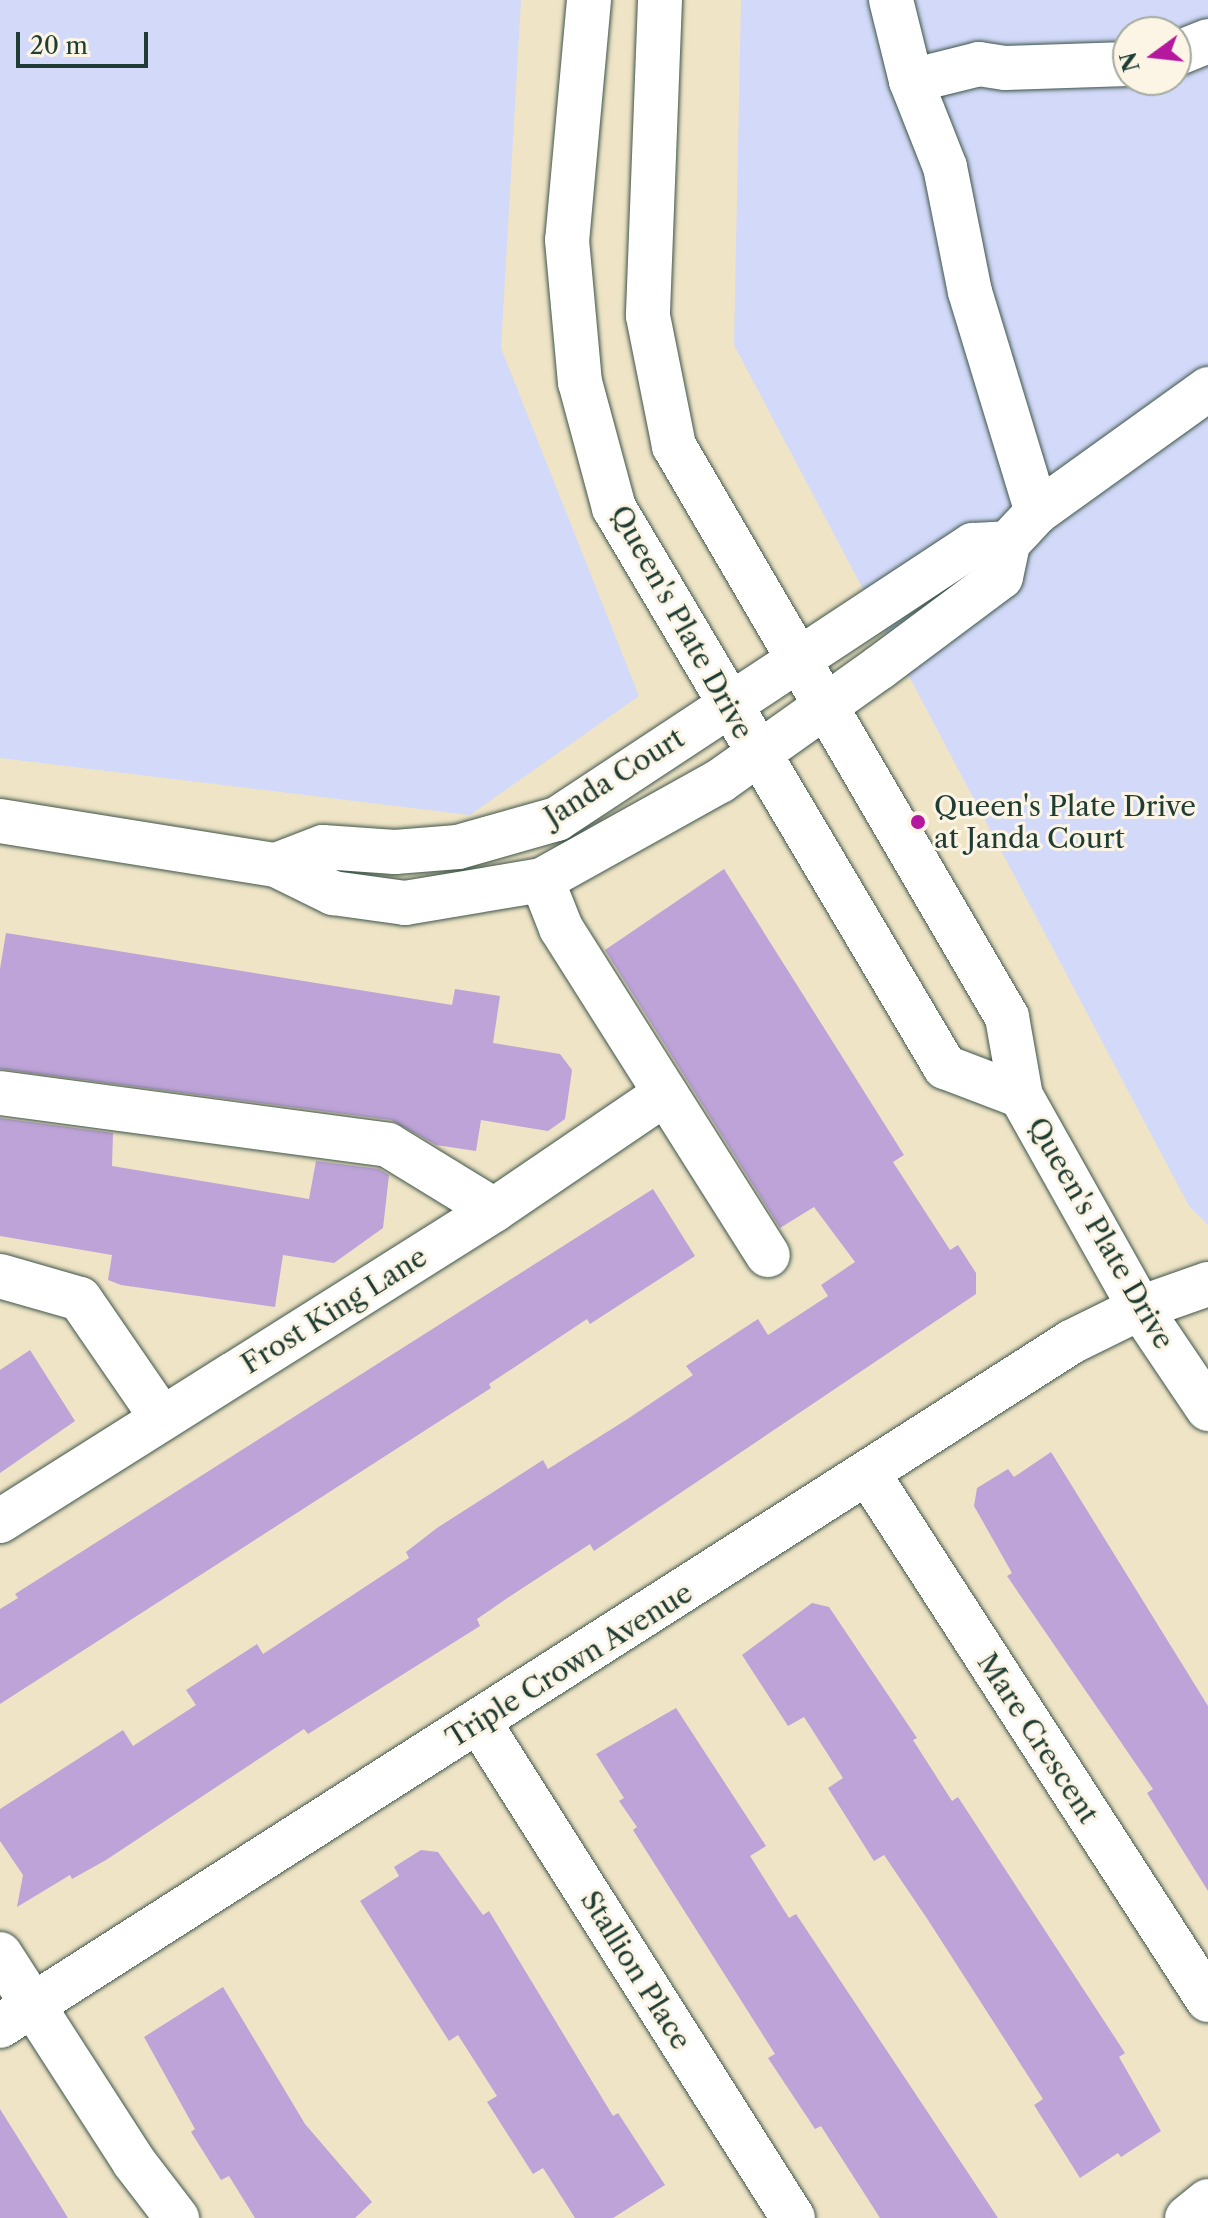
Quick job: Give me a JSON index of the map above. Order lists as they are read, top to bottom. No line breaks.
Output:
{"streets":{"street":["Queen's Plate Drive","Janda Court","Frost King Lane","Triple Crown Avenue","Mare Crescent","Stallion Place"]},"crossings":[["Queen's Plate Drive","Janda Court"],["Queen's Plate Drive","Triple Crown Avenue"],["Triple Crown Avenue","Mare Crescent"],["Triple Crown Avenue","Stallion Place"]],"places":["Queen's Plate Drive at Janda Court"],"scale_bar":"20 m","north":"left"}
